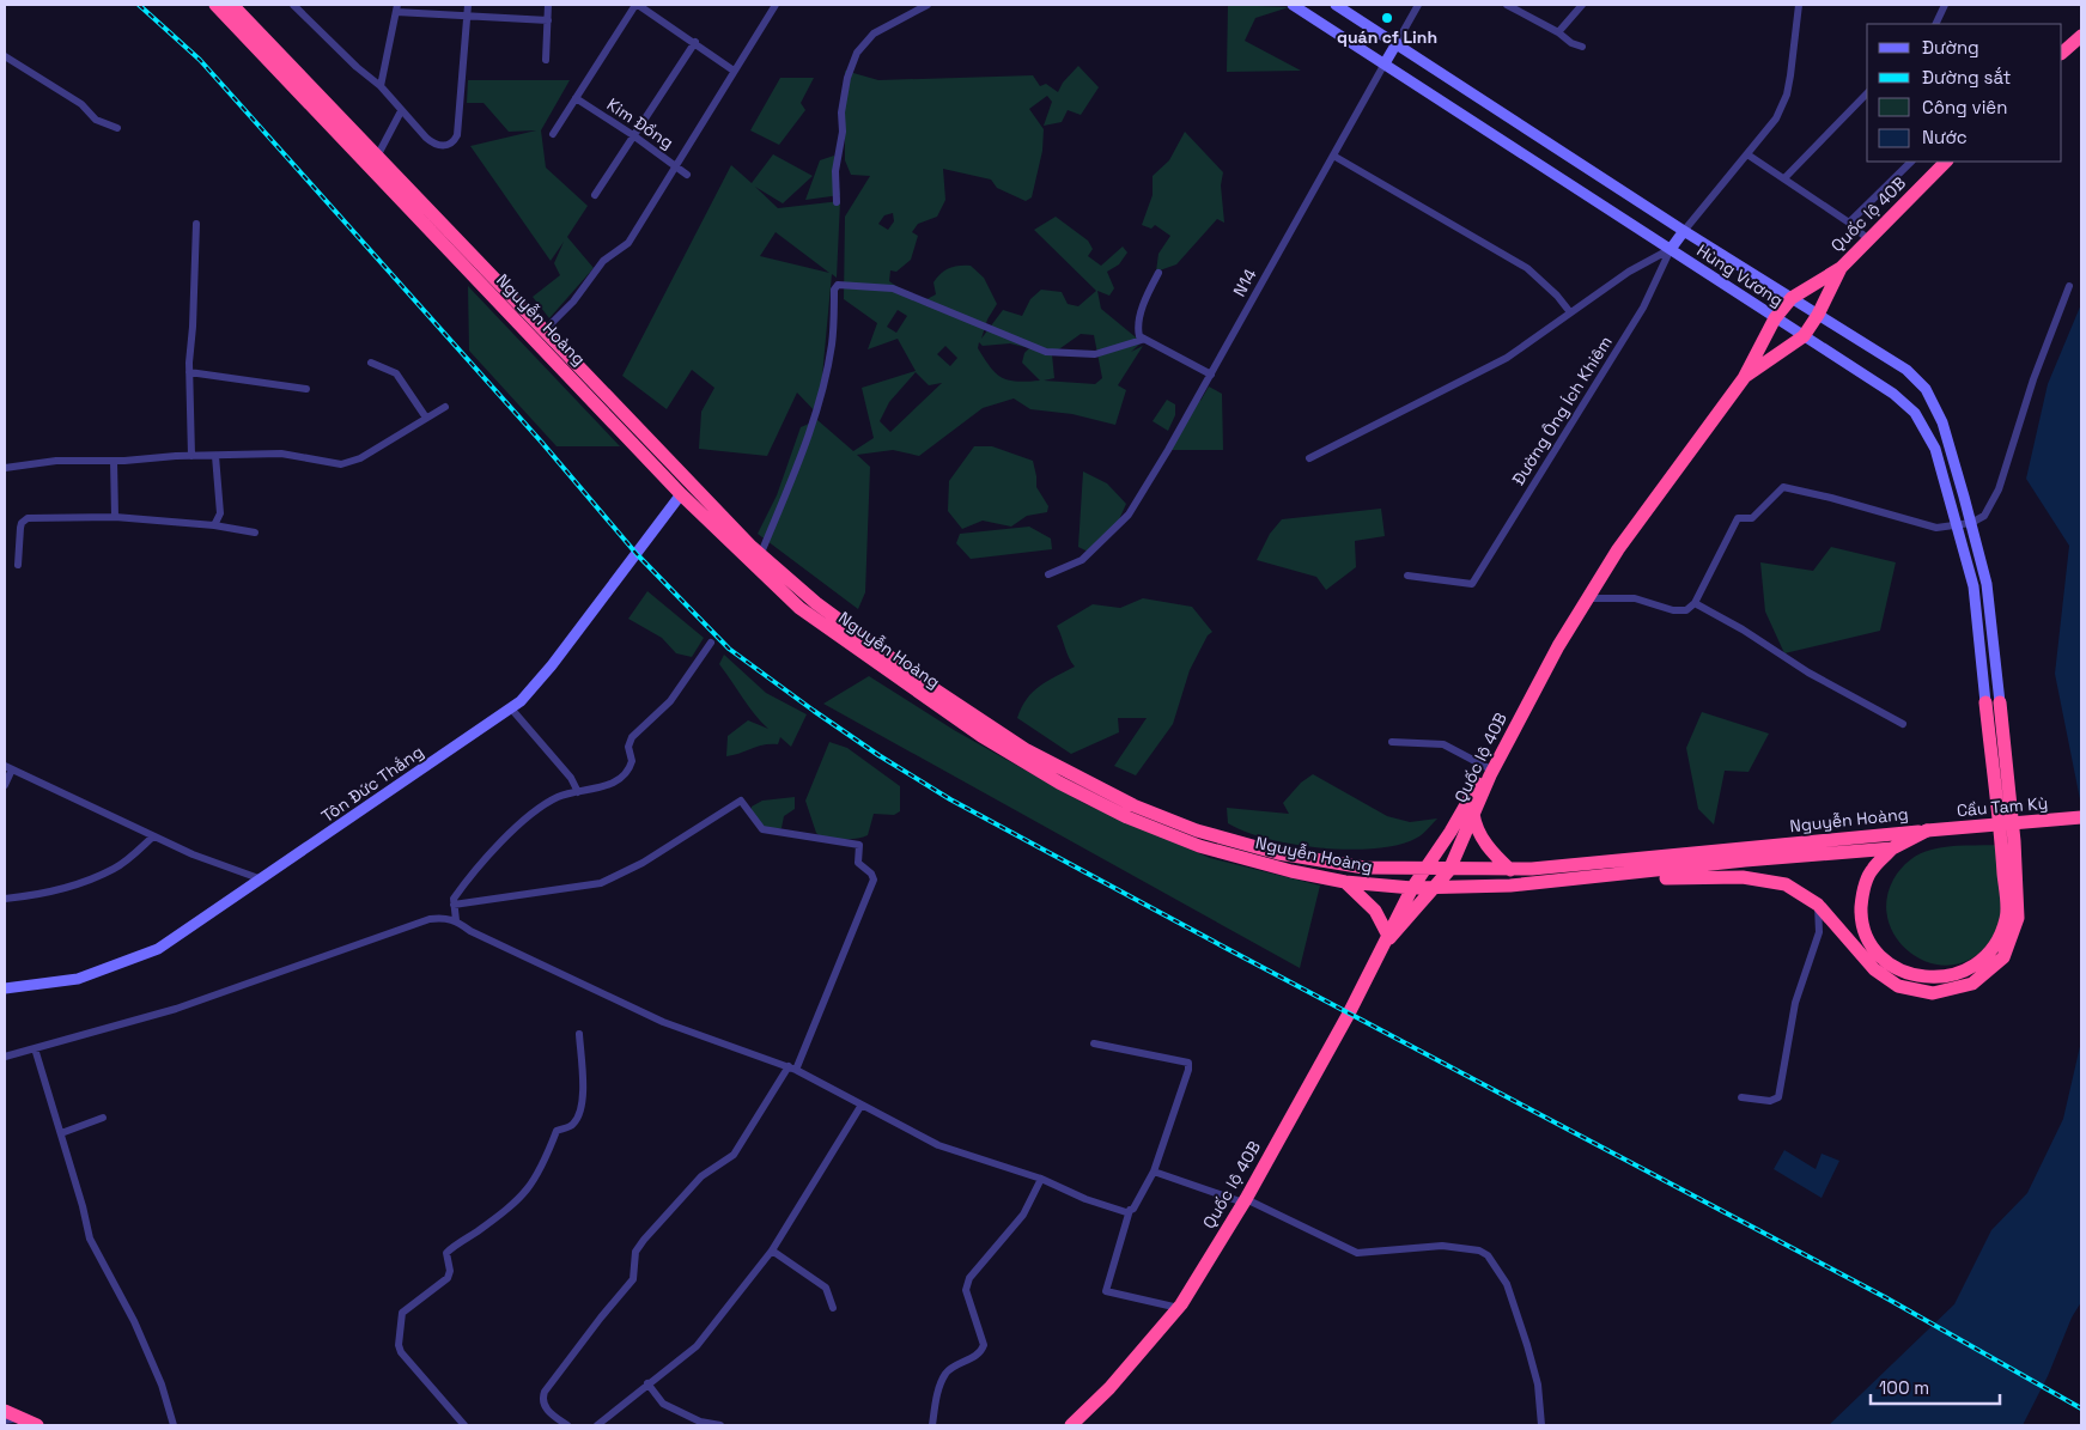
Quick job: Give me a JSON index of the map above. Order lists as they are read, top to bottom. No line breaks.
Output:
{"streets":{"highway":["Quốc lộ 40B","Nguyễn Hoàng","Cầu Tam Kỳ"],"main road":["Hùng Vương","Tôn Đức Thắng"],"street":["Kim Đồng","N14","Đường Ông Ích Khiêm"]},"crossings":[["Quốc lộ 40B","Nguyễn Hoàng"],["Hùng Vương","N14"],["Hùng Vương","Đường Ông Ích Khiêm"],["Nguyễn Hoàng","Tôn Đức Thắng"],["Nguyễn Hoàng","Cầu Tam Kỳ"]],"places":["quán cf Linh"],"legend":["Đường","Đường sắt","Công viên","Nước"],"scale_bar":"100 m"}
